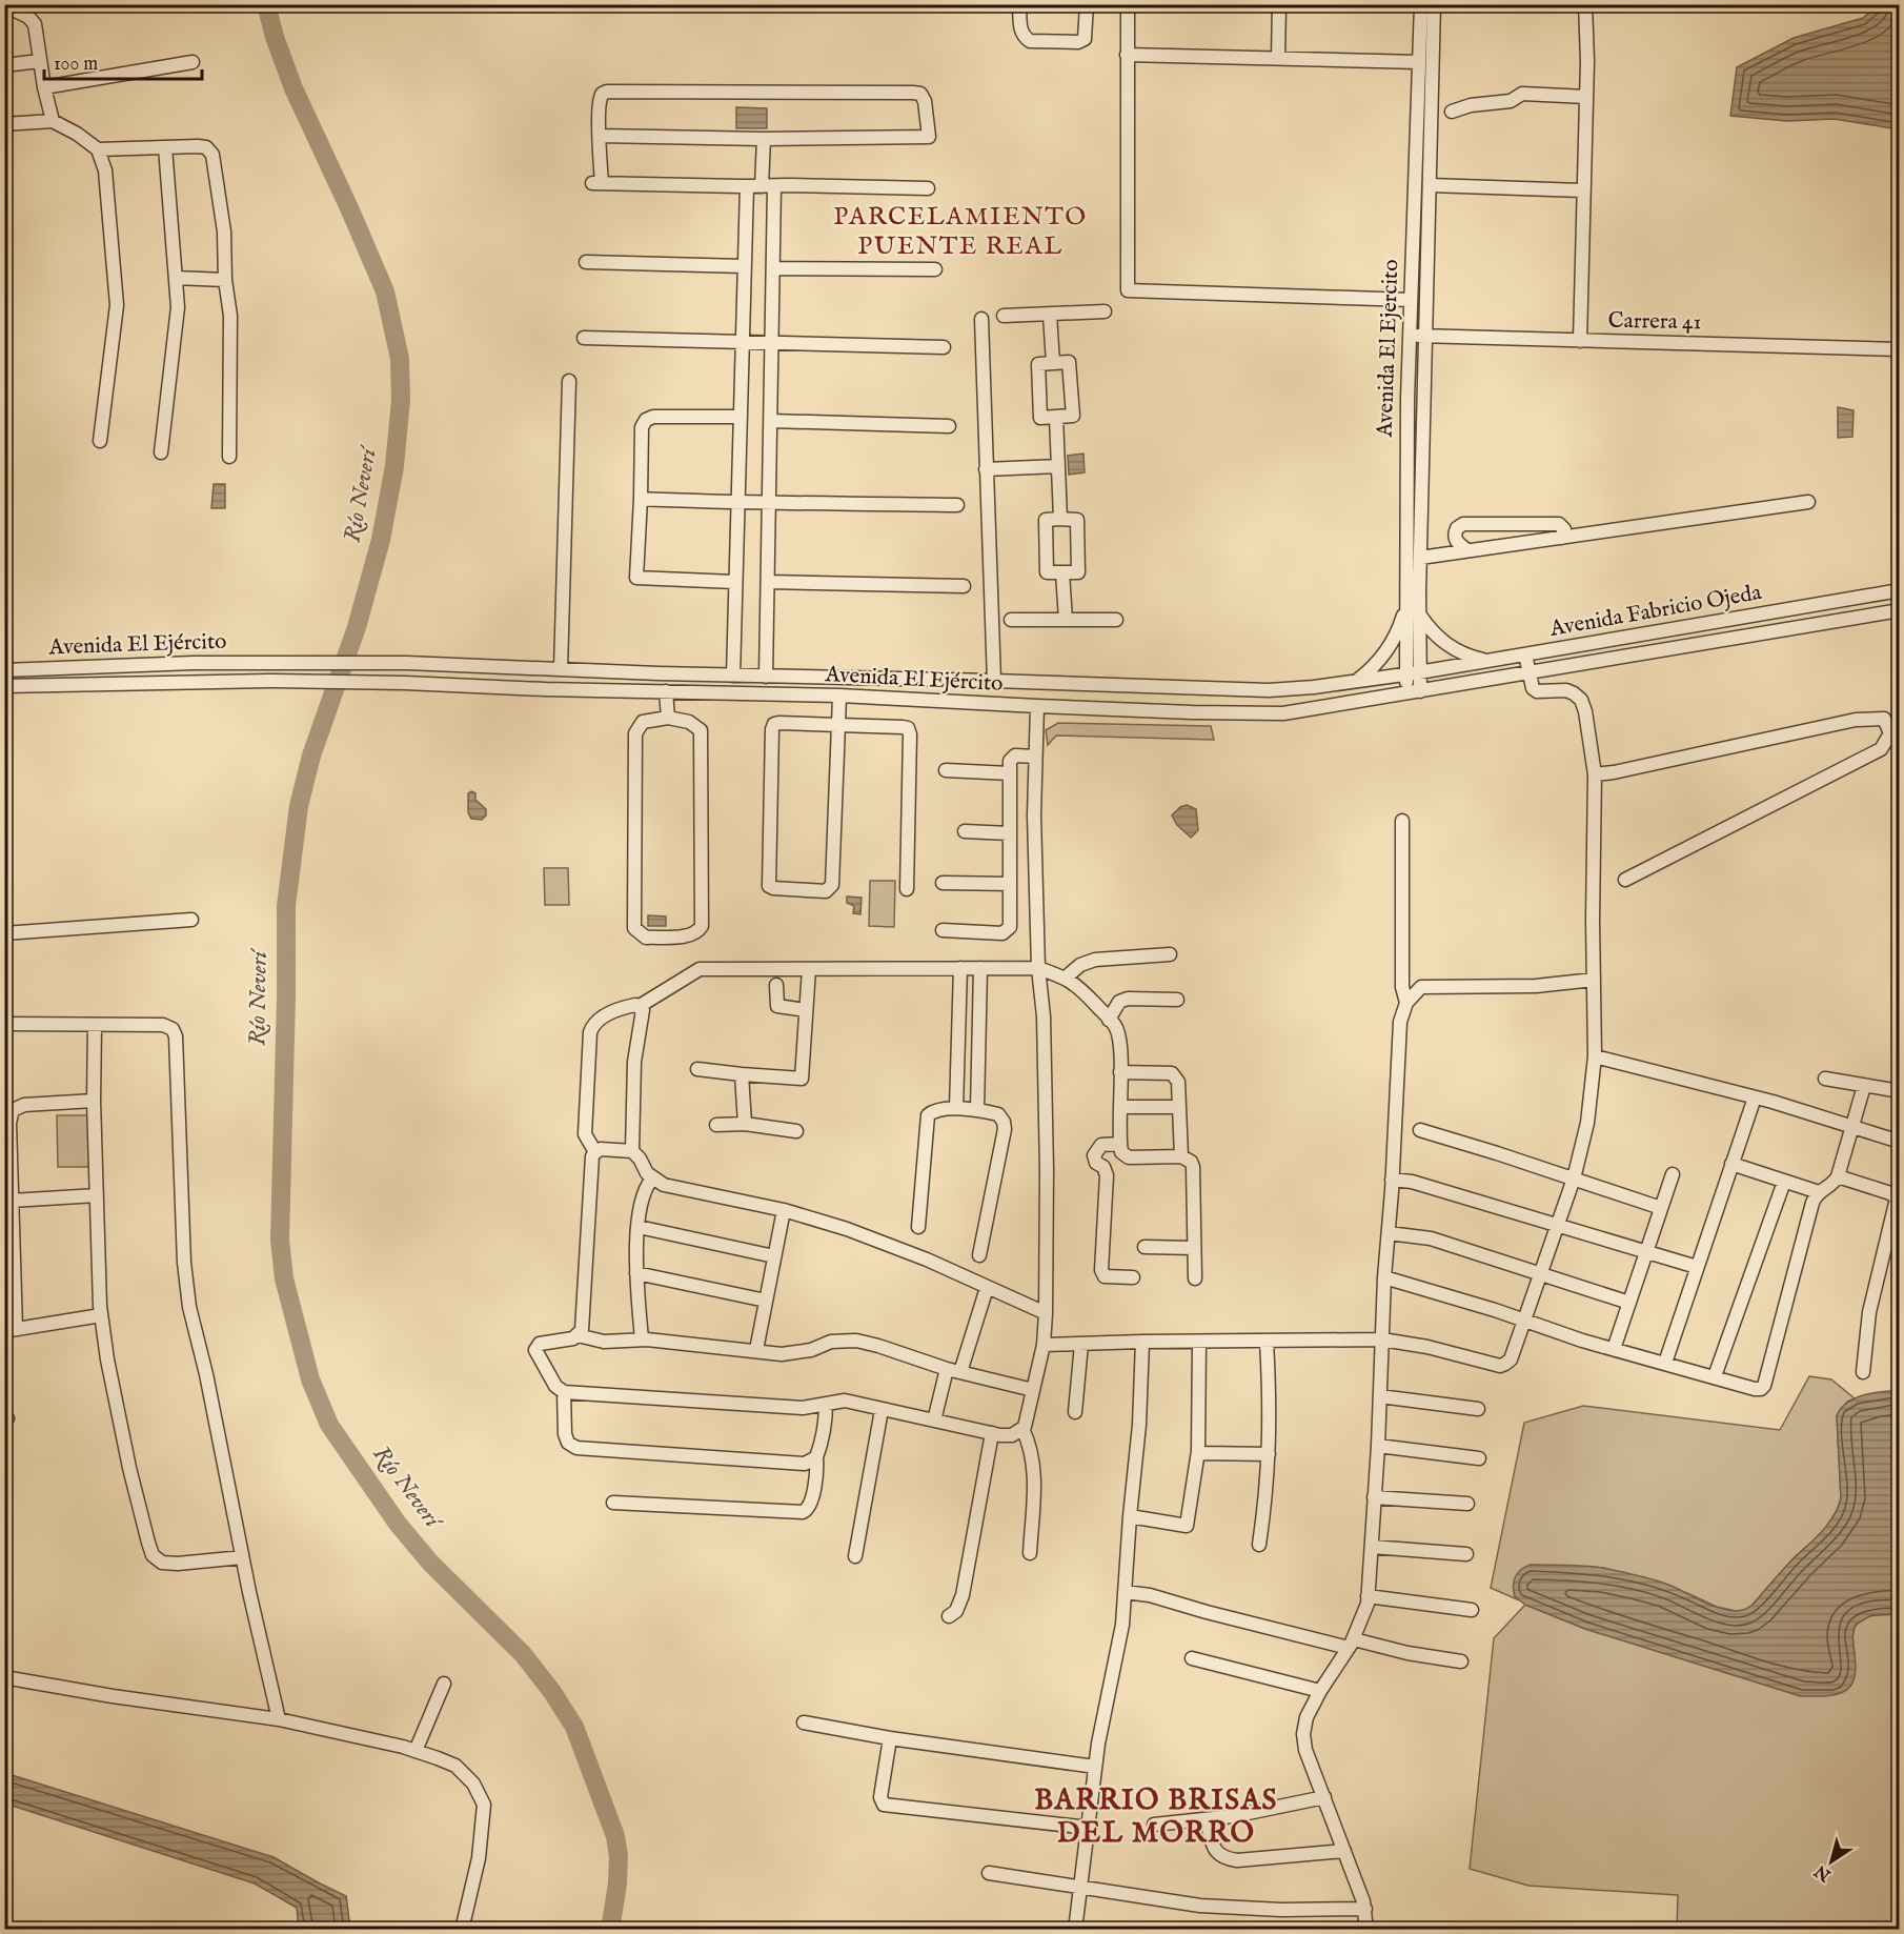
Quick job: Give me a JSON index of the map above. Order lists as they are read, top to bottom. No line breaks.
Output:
{"streets":{"street":["Carrera 41","Avenida El Ejercito","Avenida Fabricio Ojeda","Avenida El Ejército"]},"crossings":[["Carrera 41","Avenida El Ejercito"],["Avenida El Ejercito","Avenida Fabricio Ojeda"],["Avenida El Ejercito","Avenida El Ejército"],["Avenida Fabricio Ojeda","Avenida El Ejército"]],"districts":["PARCELAMIENTO PUENTE REAL","BARRIO BRISAS DEL MORRO"],"water":["Río Neverí"],"scale_bar":"100 m","north":"bottom left"}
